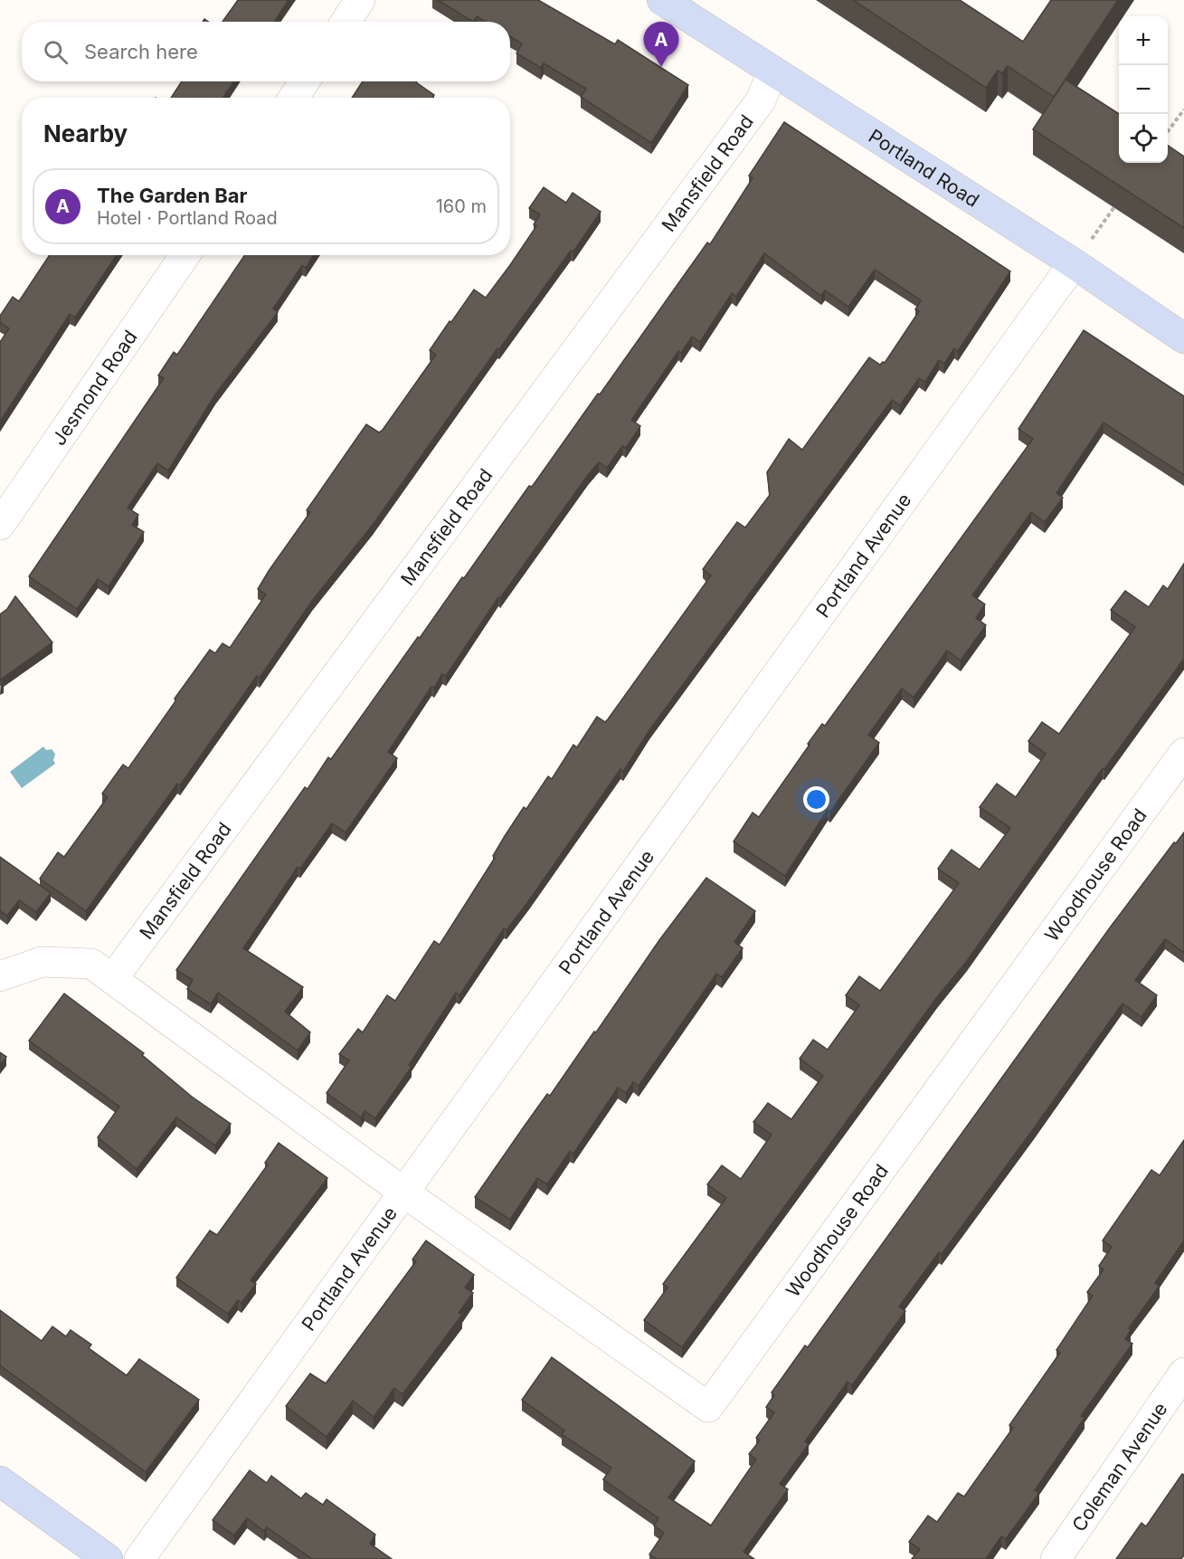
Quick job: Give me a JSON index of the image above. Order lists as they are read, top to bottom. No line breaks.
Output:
{"streets":{"street":["Portland Road","Mansfield Road","Jesmond Road","Portland Avenue","Woodhouse Road","Coleman Avenue"]},"crossings":[["Portland Road","Mansfield Road"],["Portland Road","Portland Avenue"],["Portland Avenue","Woodhouse Road"]],"page":{"map_buttons":["+","−"],"pins":"A","search":"Search here","heading":"Nearby","list":[{"mark":"A","name":"The Garden Bar","note":"Hotel · Portland Road","value":"160 m"}]}}
